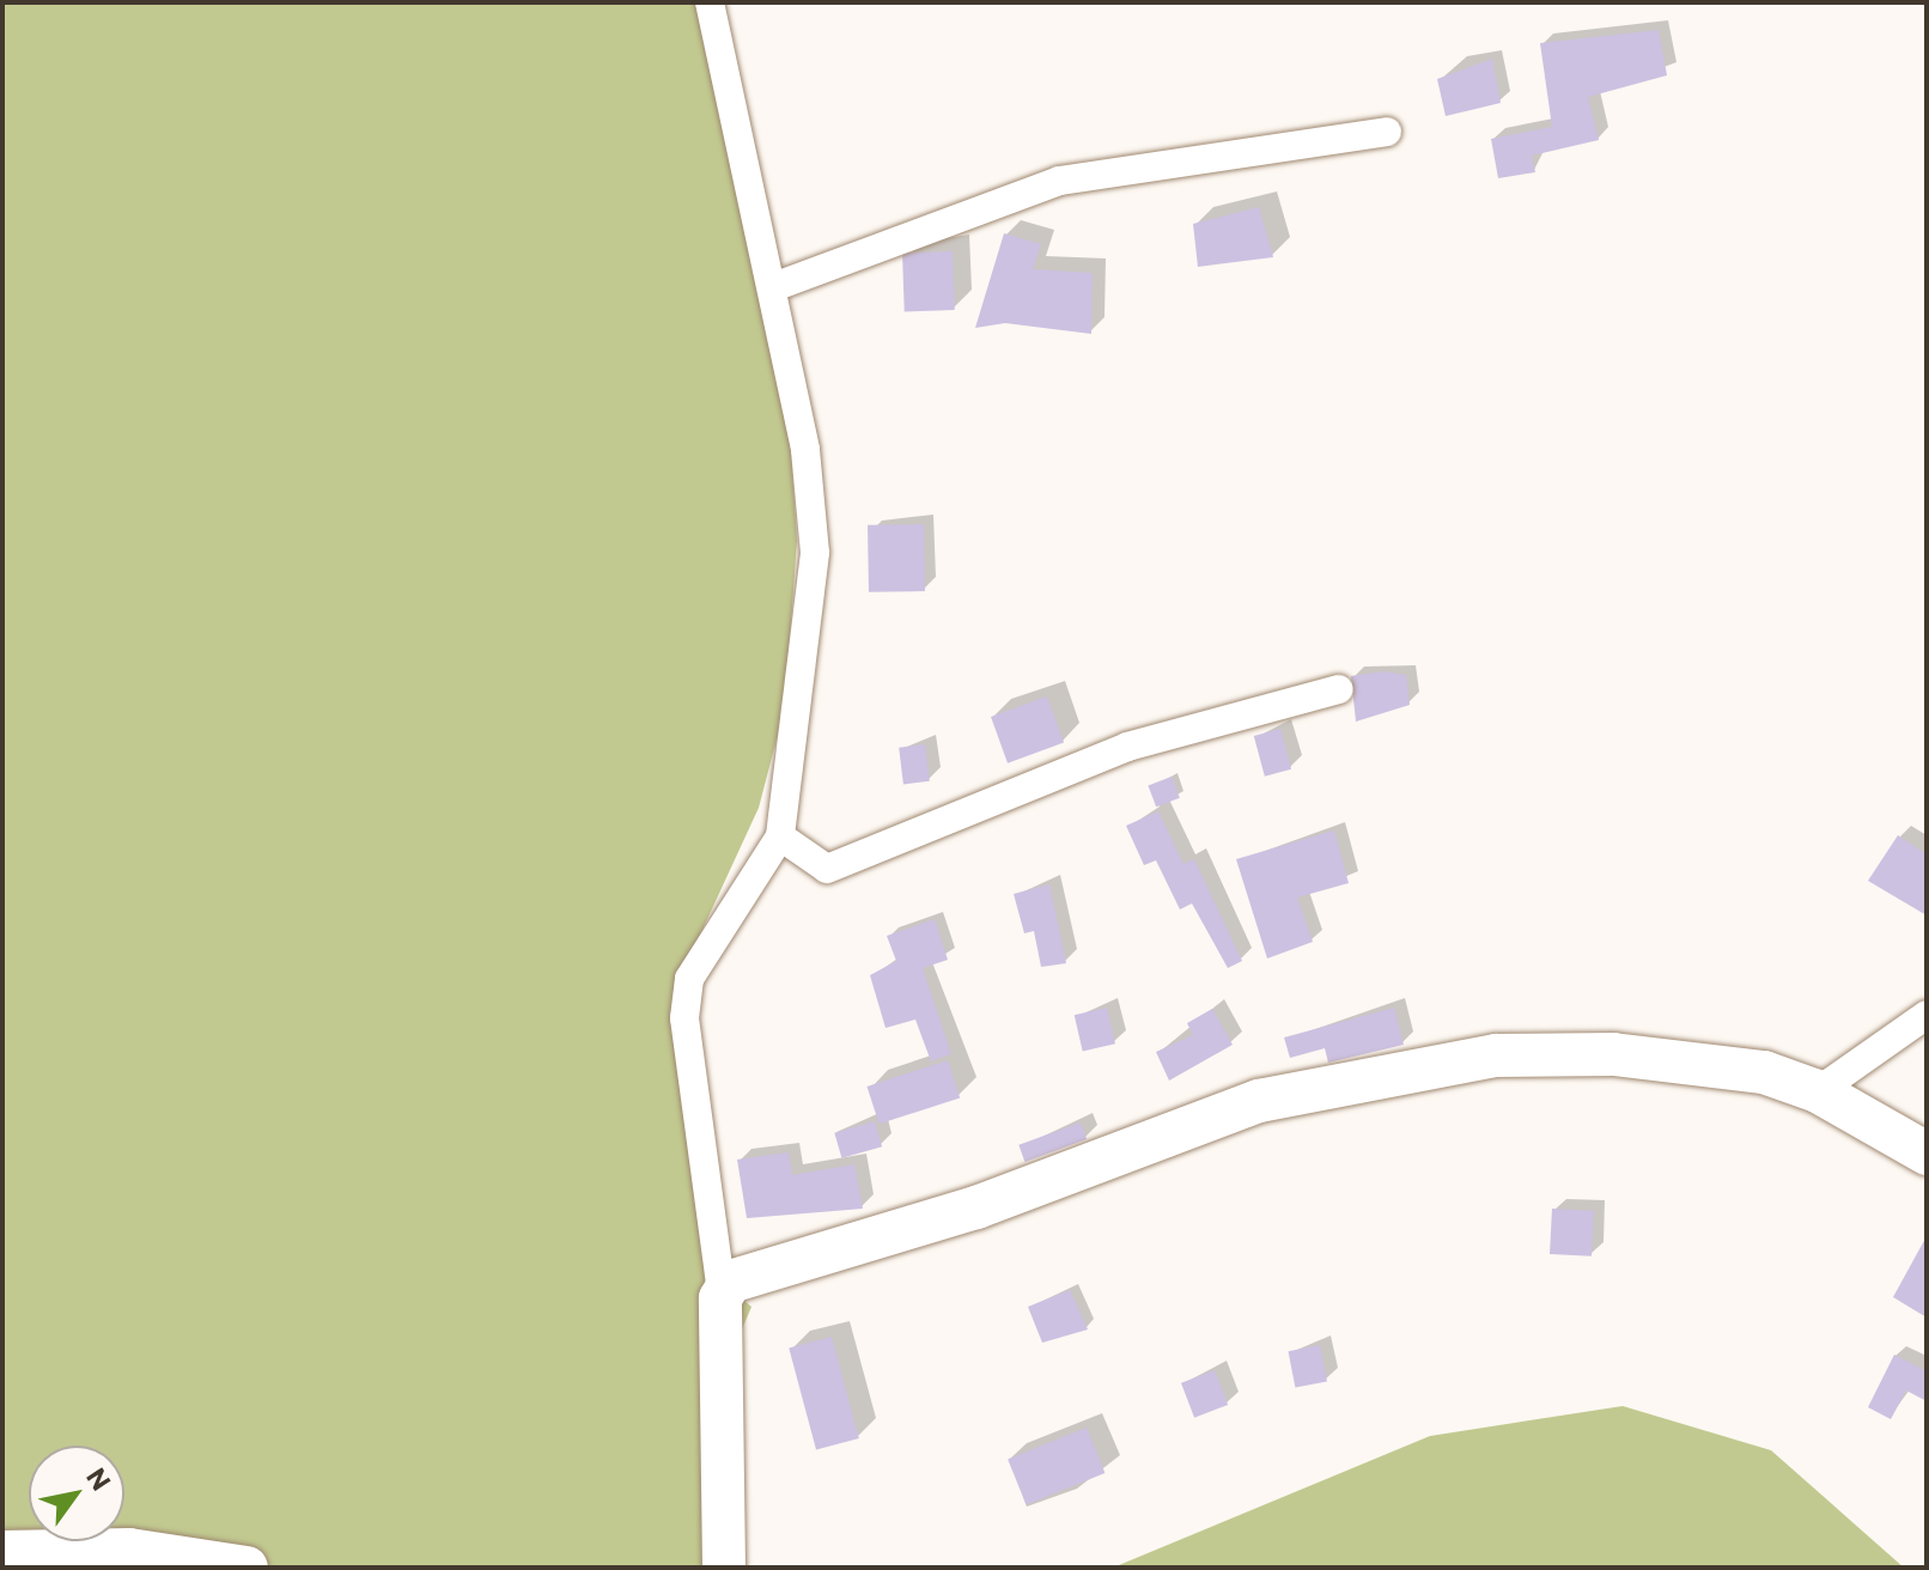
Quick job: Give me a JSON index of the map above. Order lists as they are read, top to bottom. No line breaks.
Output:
{"north":"top right"}
